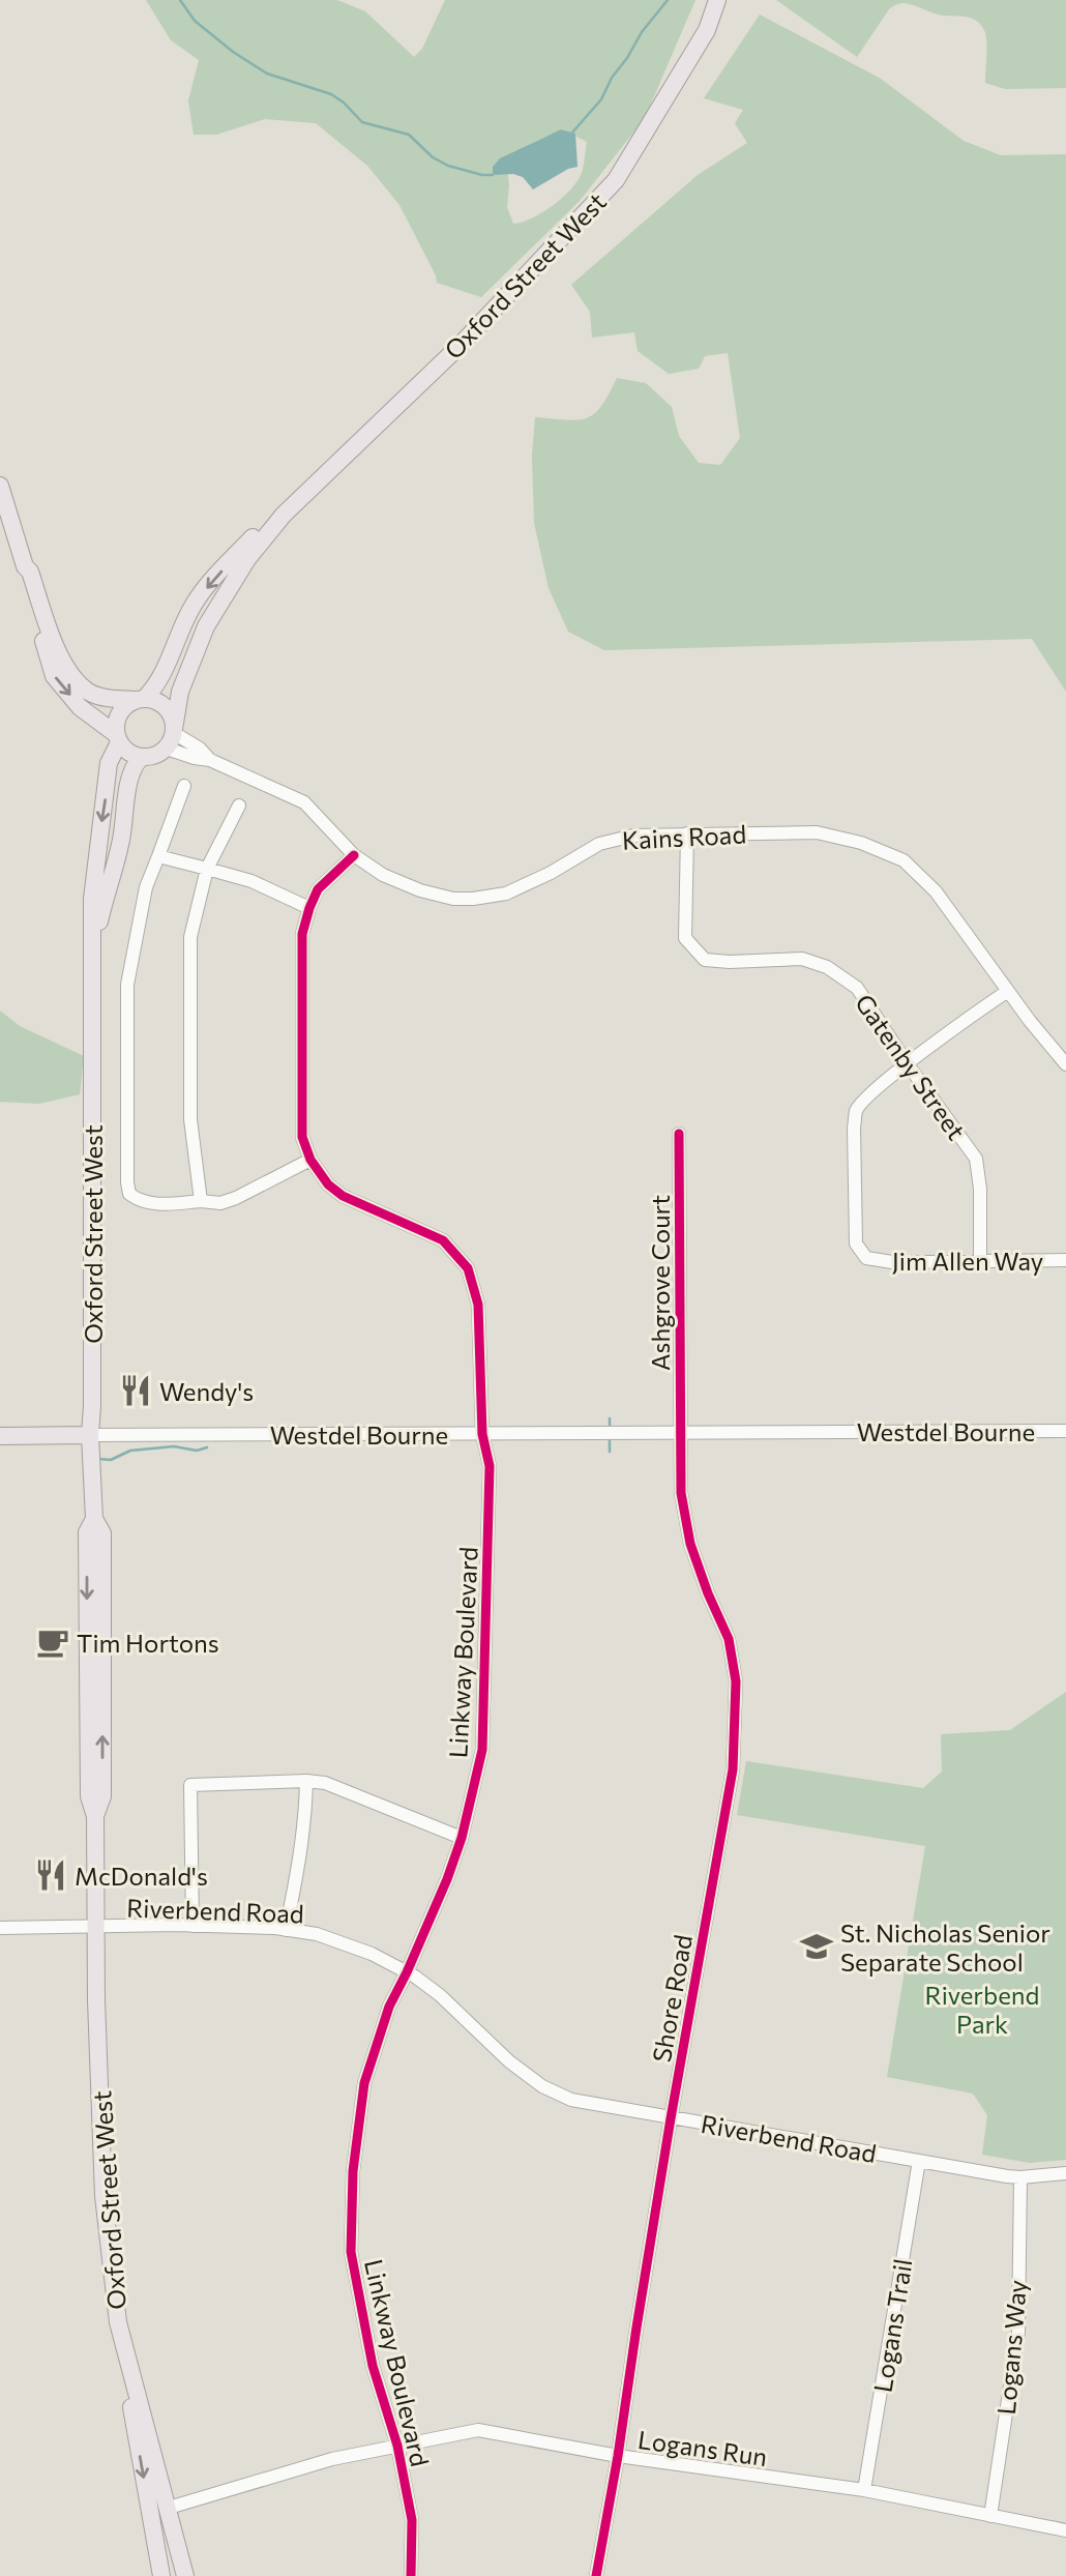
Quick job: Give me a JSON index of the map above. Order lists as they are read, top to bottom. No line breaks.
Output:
{"streets":{"main road":["Oxford Street West","Westdel Bourne"],"street":["Kains Road","Gatenby Street","Jim Allen Way","Ashgrove Court","Linkway Boulevard","Riverbend Road","Shore Road","Logans Trail","Logans Way","Logans Run"]},"crossings":[["Oxford Street West","Kains Road"],["Oxford Street West","Westdel Bourne"],["Oxford Street West","Riverbend Road"],["Oxford Street West","Logans Run"],["Kains Road","Gatenby Street"],["Kains Road","Jim Allen Way"],["Kains Road","Linkway Boulevard"],["Gatenby Street","Jim Allen Way"],["Ashgrove Court","Westdel Bourne"],["Ashgrove Court","Shore Road"],["Westdel Bourne","Linkway Boulevard"],["Westdel Bourne","Shore Road"],["Linkway Boulevard","Riverbend Road"],["Linkway Boulevard","Logans Run"],["Riverbend Road","Shore Road"],["Riverbend Road","Logans Trail"],["Riverbend Road","Logans Way"],["Shore Road","Logans Run"],["Logans Trail","Logans Run"],["Logans Way","Logans Run"]],"parks":["Riverbend Park"],"places":{"restaurant":["Wendy's","McDonald's"],"cafe":["Tim Hortons"],"school or university":["St. Nicholas Senior Separate School"]}}
